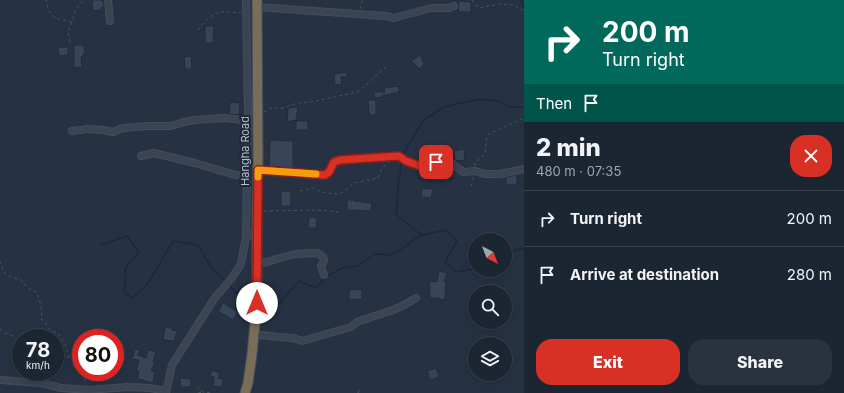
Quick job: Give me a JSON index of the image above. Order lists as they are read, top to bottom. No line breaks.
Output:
{"streets":{"highway":["Hangha Road"]},"north":"bottom right","page":{"turn":["200 m","Turn right"],"then":"Then","heading":["2 min","480 m · 07:35"],"list":[{"name":"Turn right","value":"200 m"},{"name":"Arrive at destination","value":"280 m"}],"speed":"78 km/h","limit":"80","buttons":["Exit","Share"]}}
